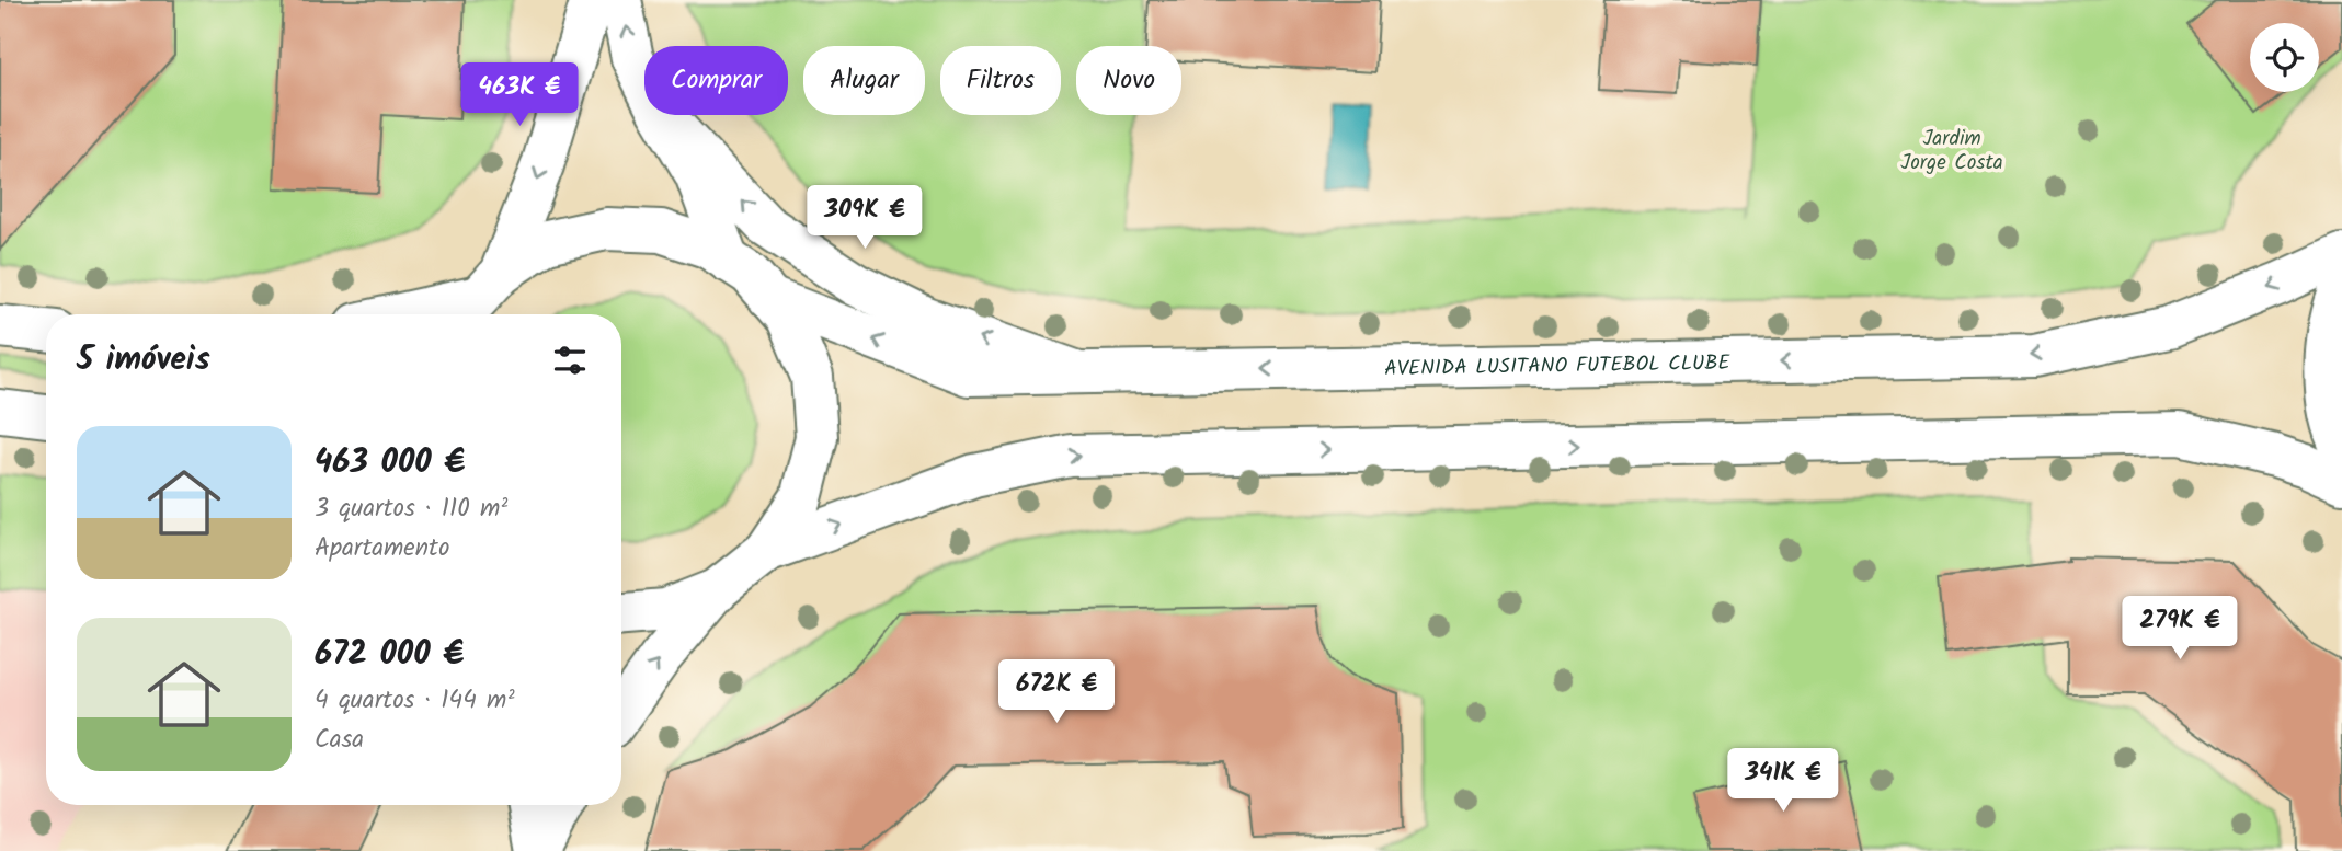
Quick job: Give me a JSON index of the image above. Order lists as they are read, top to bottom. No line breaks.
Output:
{"streets":{"main road":["AVENIDA LUSITANO FUTEBOL CLUBE"]},"parks":["Jardim Jorge Costa"],"page":{"chip":["Comprar","Alugar","Filtros","Novo"],"price":["463K €","309K €","279K €","672K €","341K €"],"heading":"5 imóveis","list":[{"name":"463 000 €","note":"3 quartos · 110 m² · Apartamento"},{"name":"672 000 €","note":"4 quartos · 144 m² · Casa"}]}}
